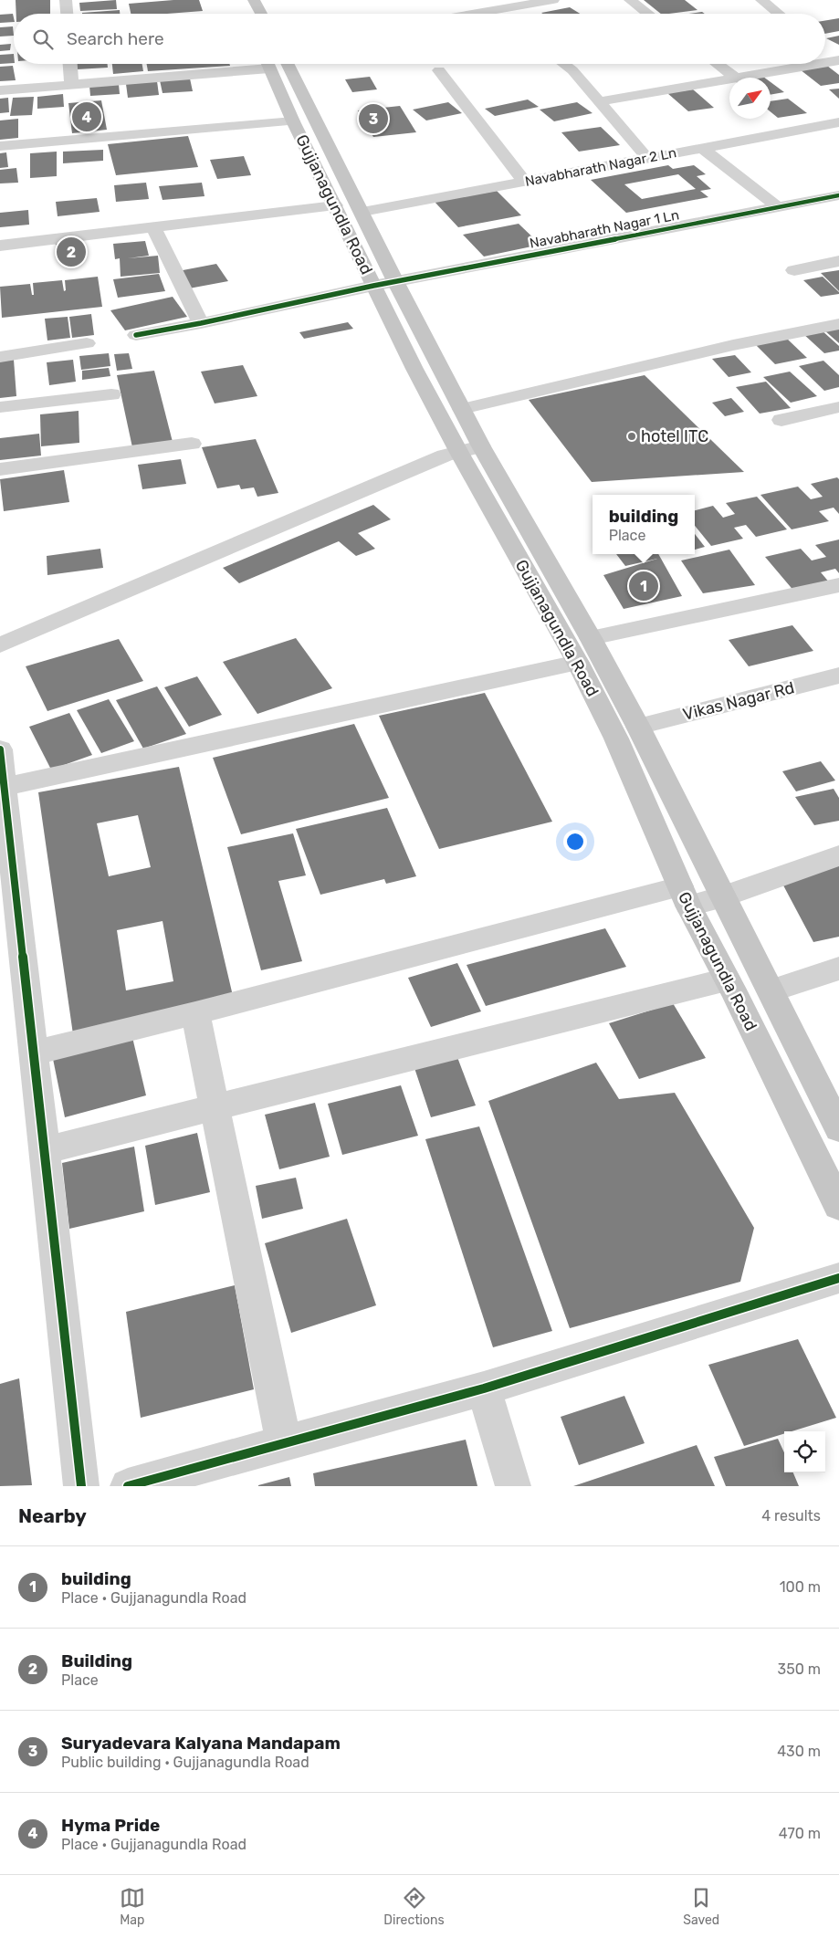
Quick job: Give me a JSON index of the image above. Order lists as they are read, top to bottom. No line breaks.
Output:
{"streets":{"main road":["Gujjanagundla Road"],"street":["Navabharath Nagar 2 Ln","Navabharath Nagar 1 Ln","Vikas Nagar Rd"]},"crossings":[["Navabharath Nagar 2 Ln","Gujjanagundla Road"],["Gujjanagundla Road","Navabharath Nagar 1 Ln"],["Gujjanagundla Road","Vikas Nagar Rd"]],"places":["hotel ITC"],"north":"top right","page":{"search":"Search here","pins":["4","3","2","1"],"popup":["building","Place"],"heading":["Nearby","4 results"],"list":[{"mark":"1","name":"building","note":"Place · Gujjanagundla Road","value":"100 m"},{"mark":"2","name":"Building","note":"Place","value":"350 m"},{"mark":"3","name":"Suryadevara Kalyana Mandapam","note":"Public building · Gujjanagundla Road","value":"430 m"},{"mark":"4","name":"Hyma Pride","note":"Place · Gujjanagundla Road","value":"470 m"}],"nav":["Map","Directions","Saved"]}}
